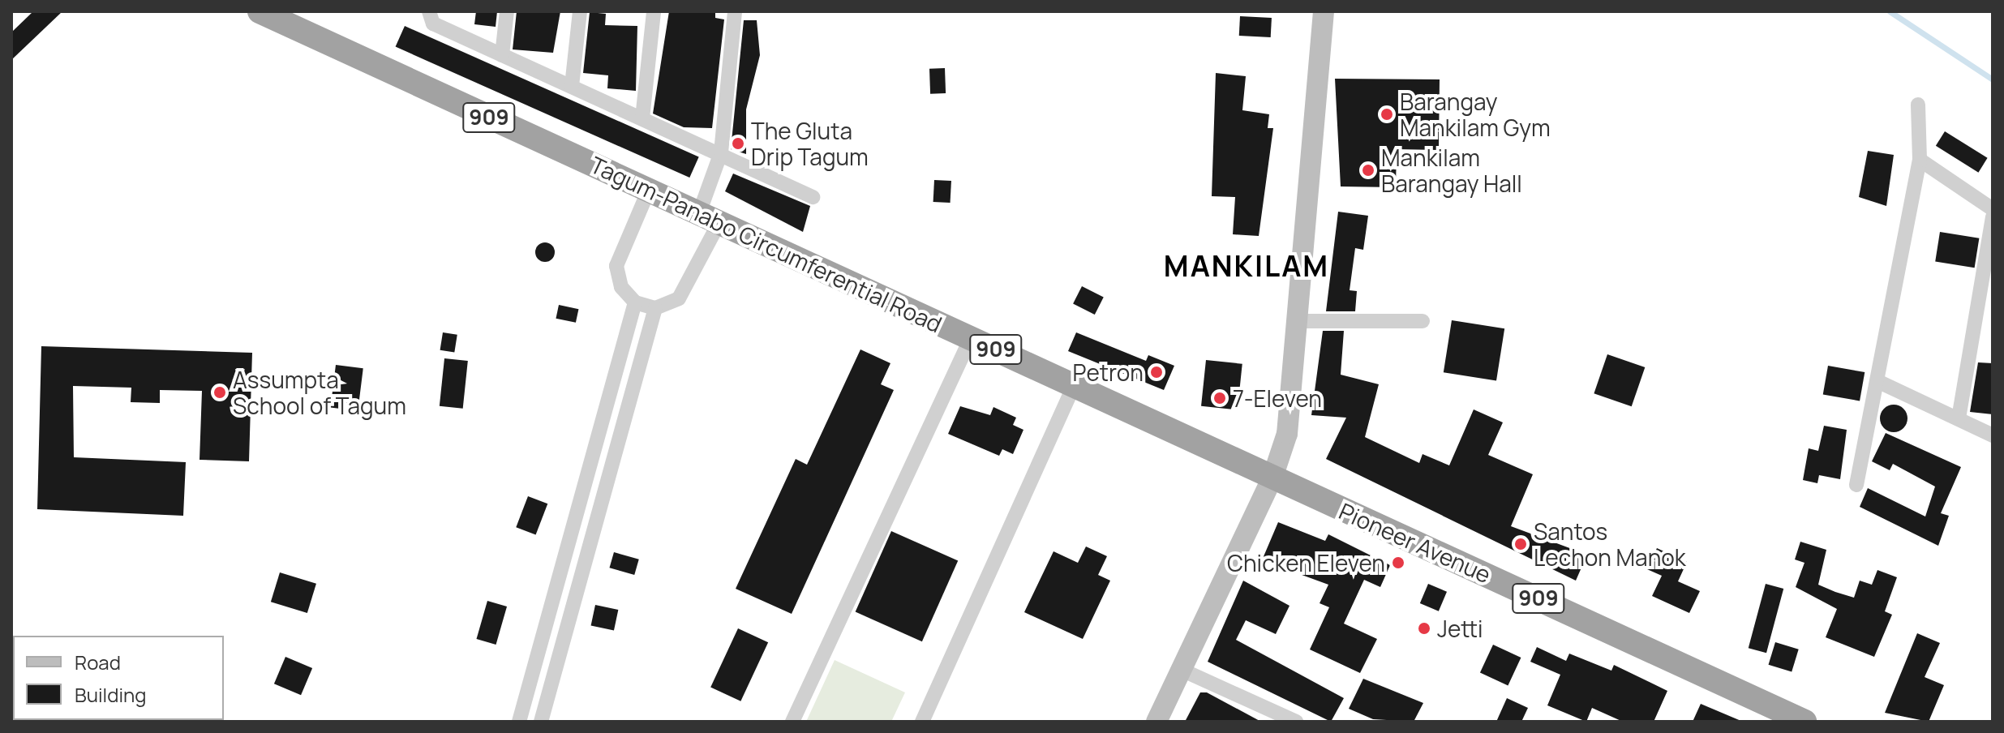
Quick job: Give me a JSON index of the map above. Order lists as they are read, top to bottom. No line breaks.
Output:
{"streets":{"highway":["909","Tagum-Panabo Circumferential Road","Pioneer Avenue"]},"crossings":[["Tagum-Panabo Circumferential Road","Pioneer Avenue"]],"districts":["MANKILAM"],"places":["Barangay Mankilam Gym","The Gluta Drip Tagum","Mankilam Barangay Hall","Petron","Assumpta School of Tagum","7-Eleven","Santos Lechon Manok","Chicken Eleven","Jetti"],"legend":["Road","Building"]}
